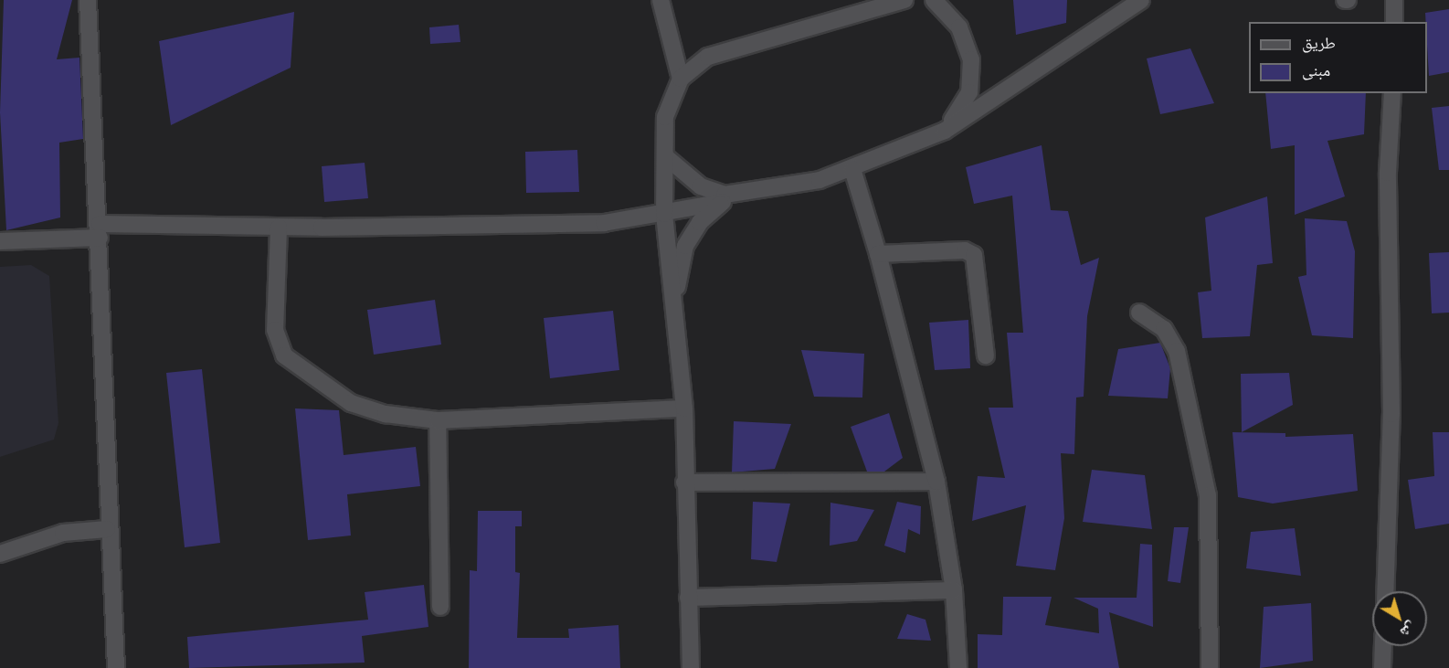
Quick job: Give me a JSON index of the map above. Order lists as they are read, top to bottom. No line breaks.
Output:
{"legend":["طريق","مبنى"],"north":"bottom right"}
